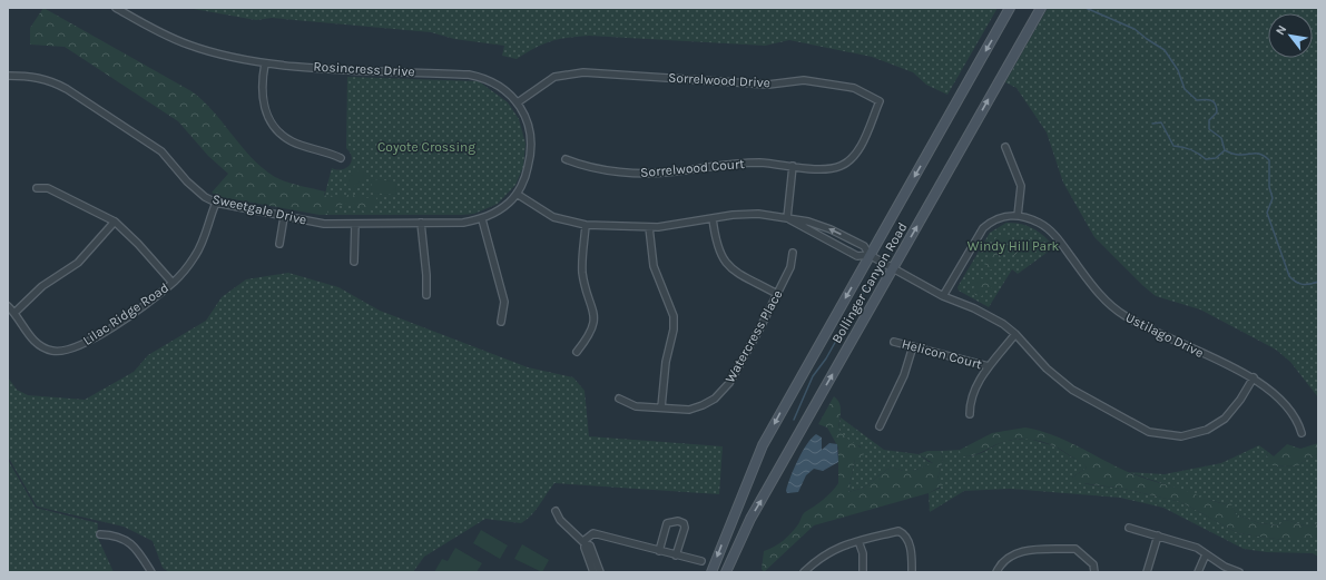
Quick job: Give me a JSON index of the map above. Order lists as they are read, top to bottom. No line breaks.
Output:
{"streets":{"main road":["Bollinger Canyon Road"],"street":["Rosincress Drive","Sorrelwood Drive","Sorrelwood Court","Sweetgale Drive","Lilac Ridge Road","Ustilago Drive","Watercress Place","Helicon Court"]},"crossings":[["Rosincress Drive","Sorrelwood Drive"],["Rosincress Drive","Sweetgale Drive"],["Sorrelwood Drive","Sorrelwood Court"],["Sweetgale Drive","Lilac Ridge Road"]],"parks":["Coyote Crossing","Windy Hill Park"],"north":"top left"}
